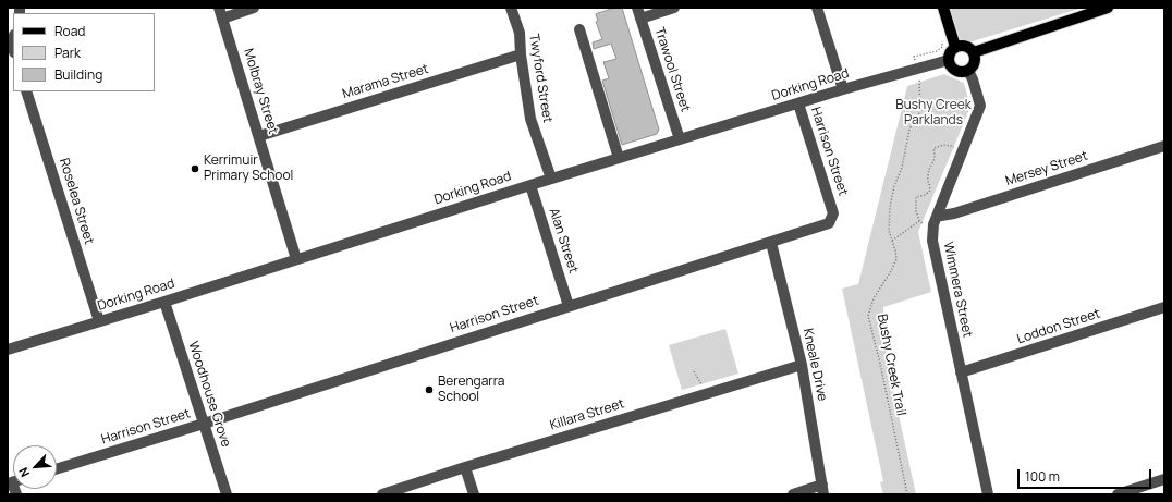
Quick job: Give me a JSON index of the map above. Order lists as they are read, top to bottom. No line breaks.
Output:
{"streets":{"street":["Trawool Street","Twyford Street","Marama Street","Dorking Road","Molbray Street","Harrison Street","Mersey Street","Roselea Street","Alan Street","Wimmera Street","Loddon Street","Kneale Drive","Woodhouse Grove","Killara Street"],"path":["Bushy Creek Trail"]},"crossings":[["Trawool Street","Dorking Road"],["Twyford Street","Marama Street"],["Twyford Street","Dorking Road"],["Marama Street","Molbray Street"],["Dorking Road","Molbray Street"],["Dorking Road","Harrison Street"],["Dorking Road","Roselea Street"],["Dorking Road","Alan Street"],["Dorking Road","Wimmera Street"],["Dorking Road","Bushy Creek Trail"],["Dorking Road","Woodhouse Grove"],["Harrison Street","Alan Street"],["Harrison Street","Kneale Drive"],["Harrison Street","Woodhouse Grove"],["Mersey Street","Wimmera Street"],["Wimmera Street","Loddon Street"],["Kneale Drive","Killara Street"]],"parks":["Bushy Creek Parklands"],"places":["Kerrimuir Primary School","Berengarra School"],"legend":["Road","Park","Building"],"scale_bar":"100 m","north":"bottom left"}
